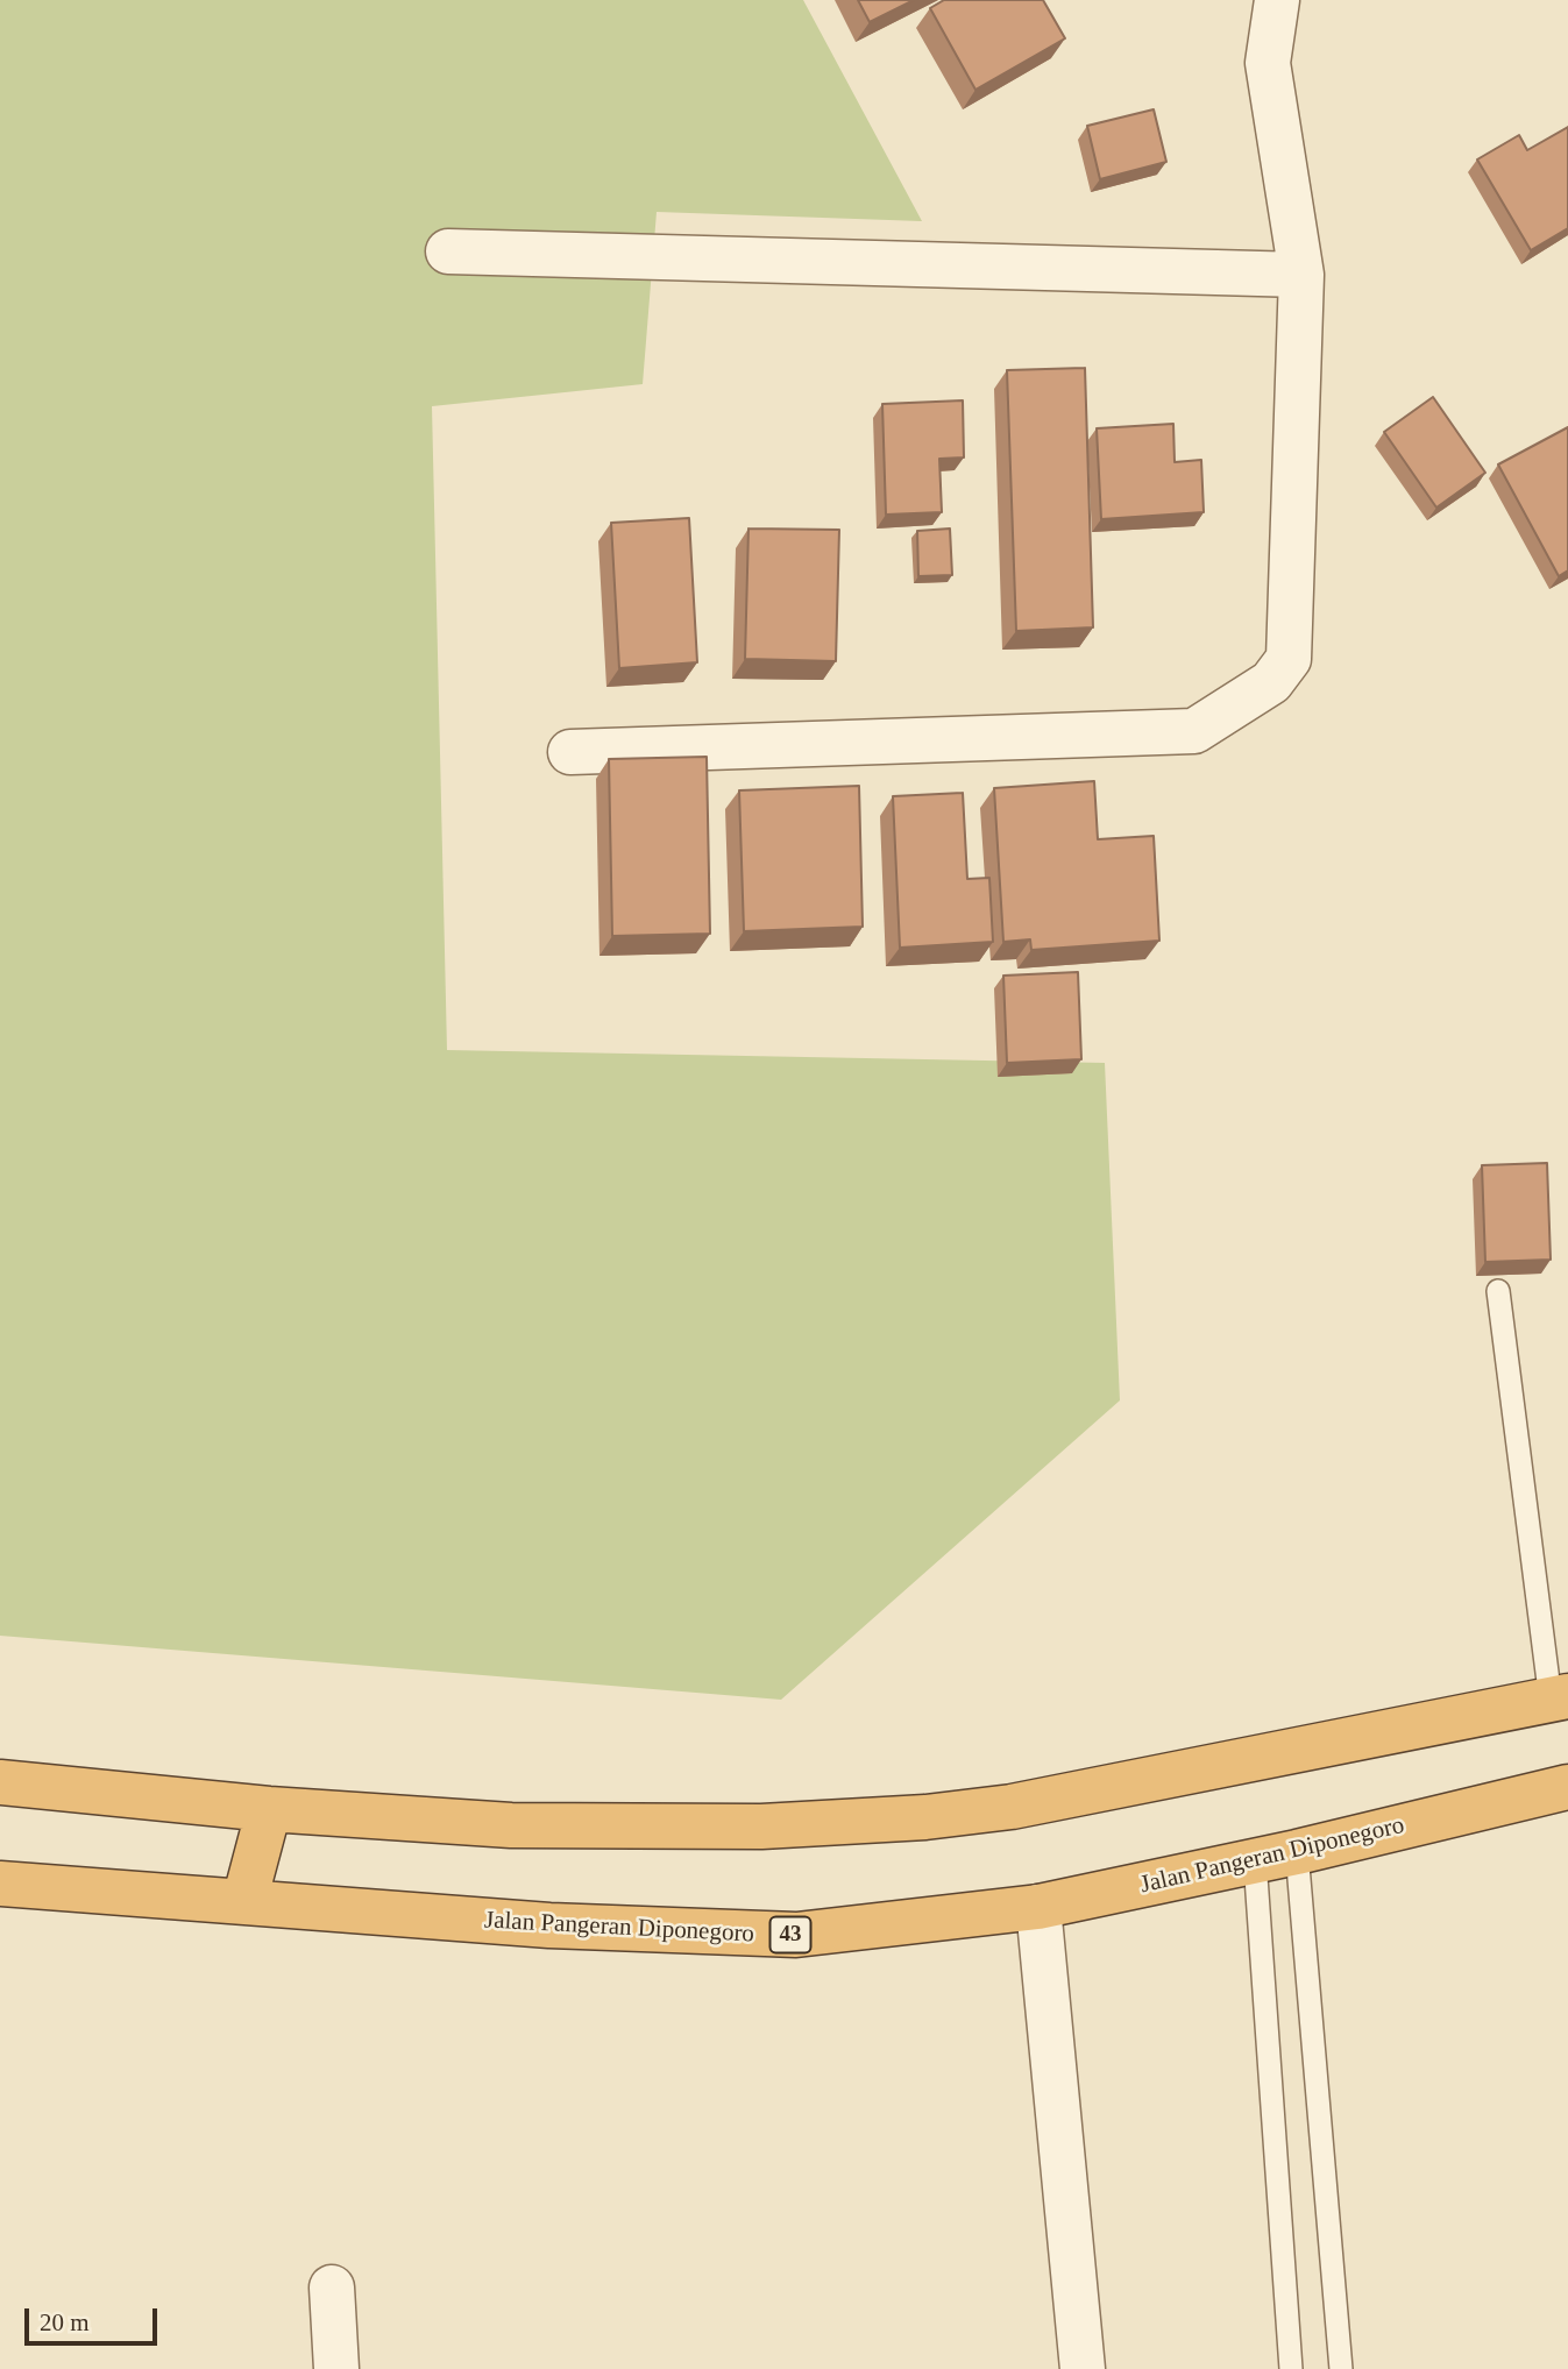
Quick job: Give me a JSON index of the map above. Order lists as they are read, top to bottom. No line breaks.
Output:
{"streets":{"highway":["Jalan Pangeran Diponegoro","43"]},"scale_bar":"20 m"}
